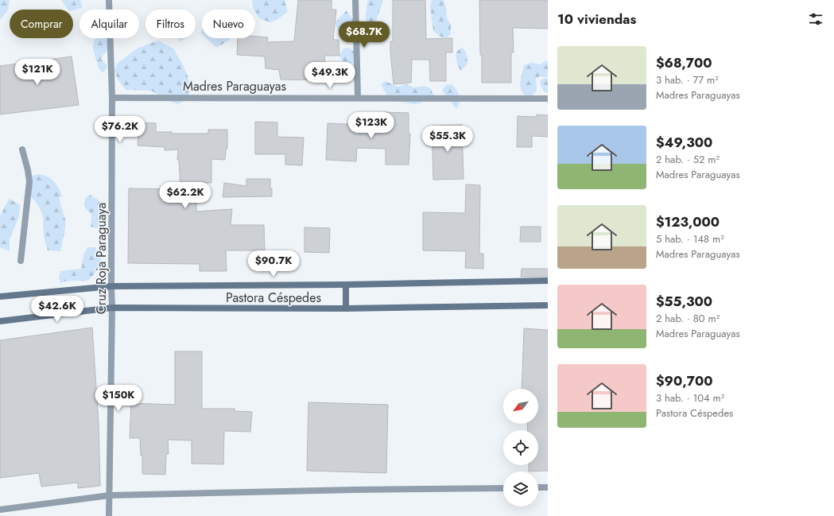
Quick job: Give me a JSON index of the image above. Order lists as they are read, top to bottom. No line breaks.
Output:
{"streets":{"main road":["Pastora Céspedes"],"street":["Madres Paraguayas","Cruz Roja Paraguaya"]},"crossings":[["Madres Paraguayas","Cruz Roja Paraguaya"],["Cruz Roja Paraguaya","Pastora Céspedes"]],"north":"bottom left","page":{"heading":"10 viviendas","chip":["Comprar","Alquilar","Filtros","Nuevo"],"price":["$68.7K","$121K","$49.3K","$123K","$76.2K","$55.3K","$62.2K","$90.7K","$42.6K","$150K"],"list":[{"name":"$68,700","note":"3 hab. · 77 m² · Madres Paraguayas"},{"name":"$49,300","note":"2 hab. · 52 m² · Madres Paraguayas"},{"name":"$123,000","note":"5 hab. · 148 m² · Madres Paraguayas"},{"name":"$55,300","note":"2 hab. · 80 m² · Madres Paraguayas"},{"name":"$90,700","note":"3 hab. · 104 m² · Pastora Céspedes"}]}}
